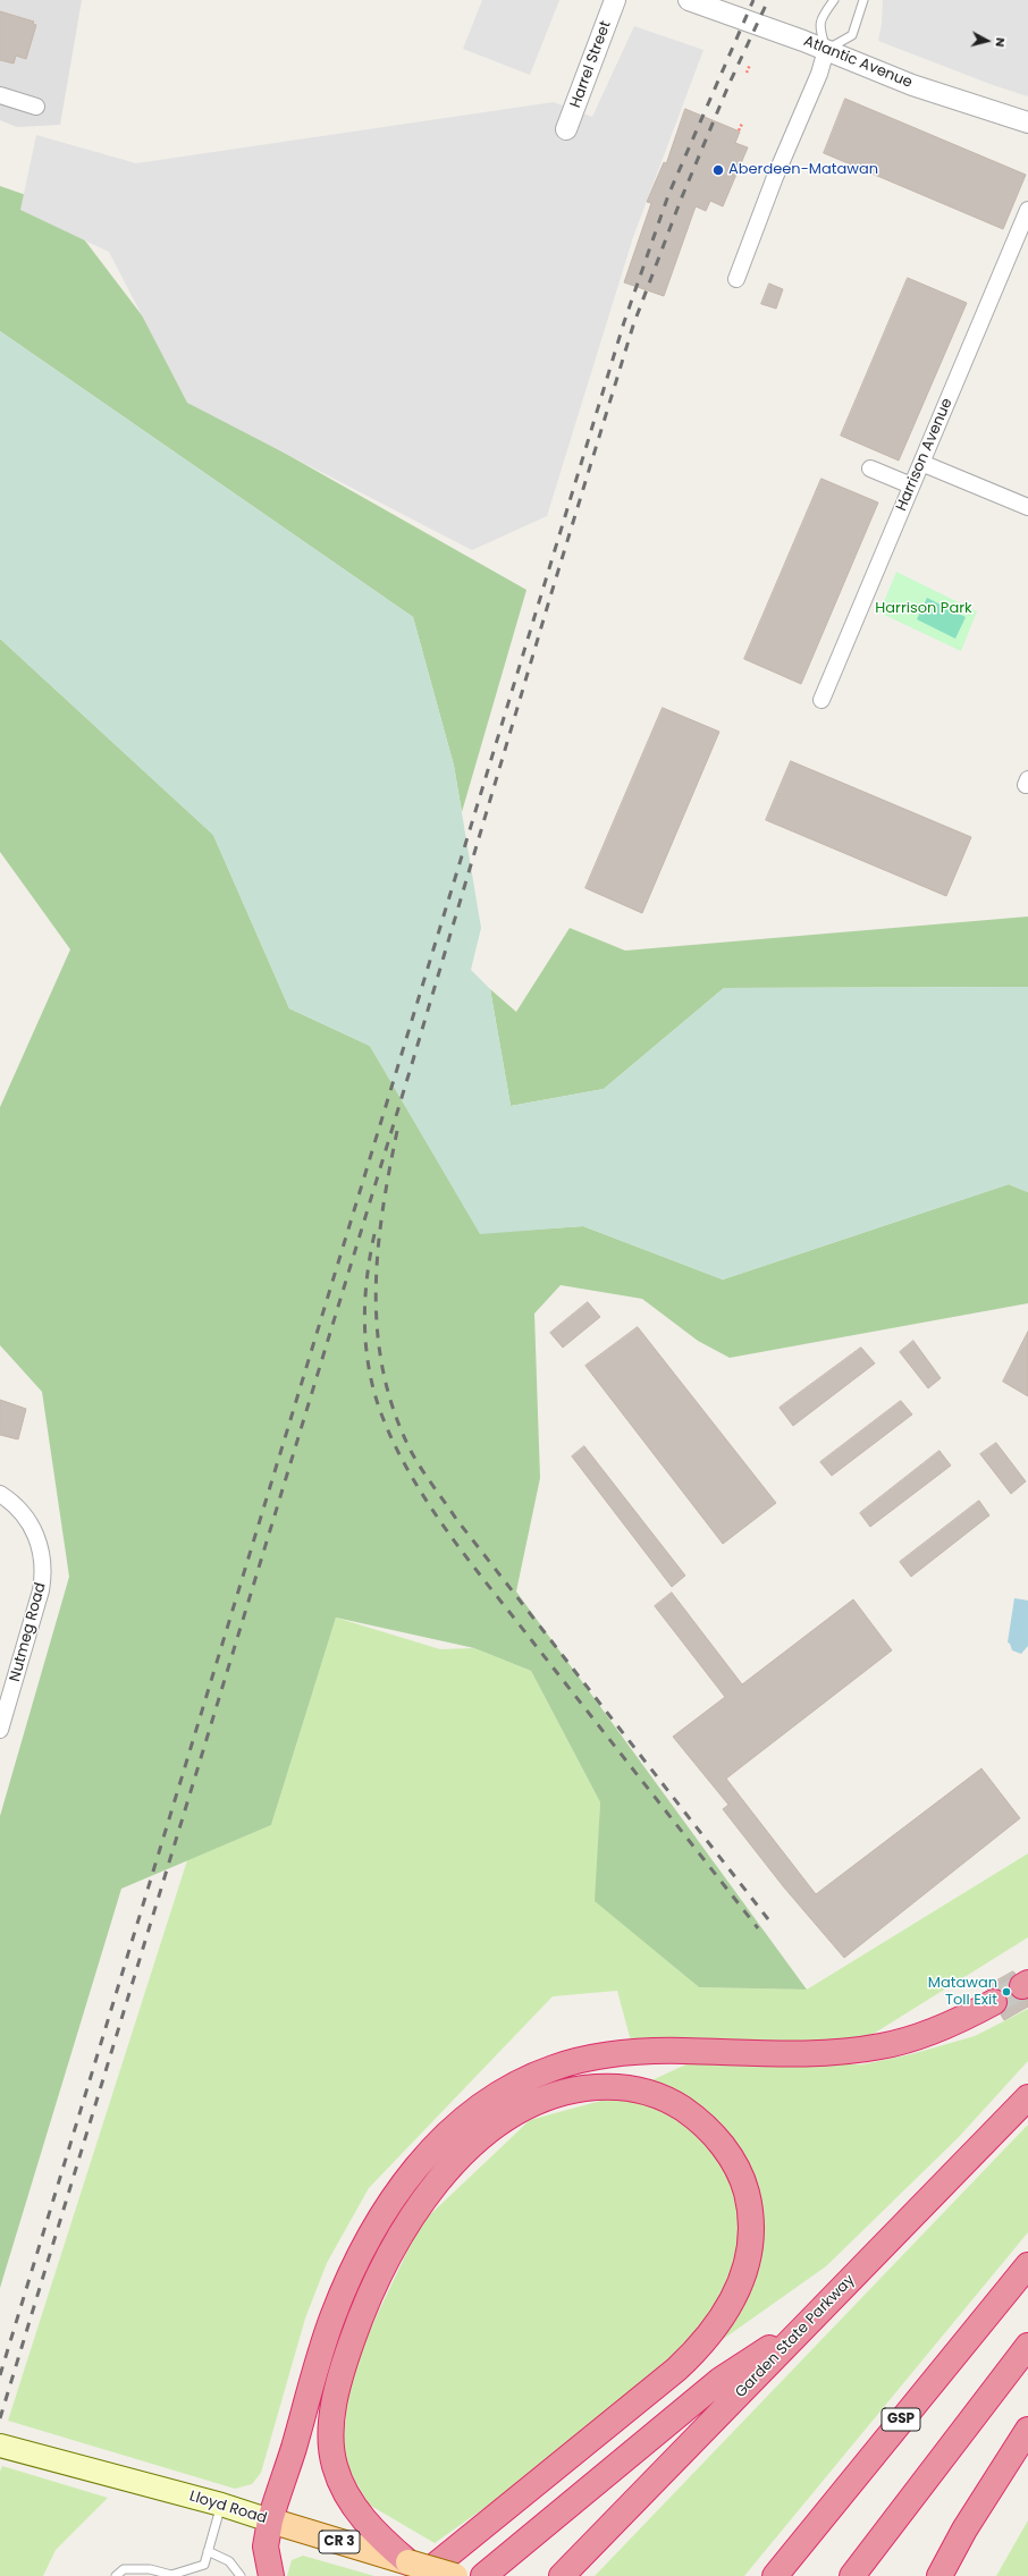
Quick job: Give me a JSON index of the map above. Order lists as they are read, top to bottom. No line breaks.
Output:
{"streets":{"highway":["Garden State Parkway","GSP"],"main road":["Lloyd Road","CR 3"],"street":["Atlantic Avenue","Harrel Street","Harrison Avenue","Nutmeg Road"]},"parks":["Harrison Park"],"places":["Aberdeen-Matawan","Matawan Toll Exit"],"north":"right"}
